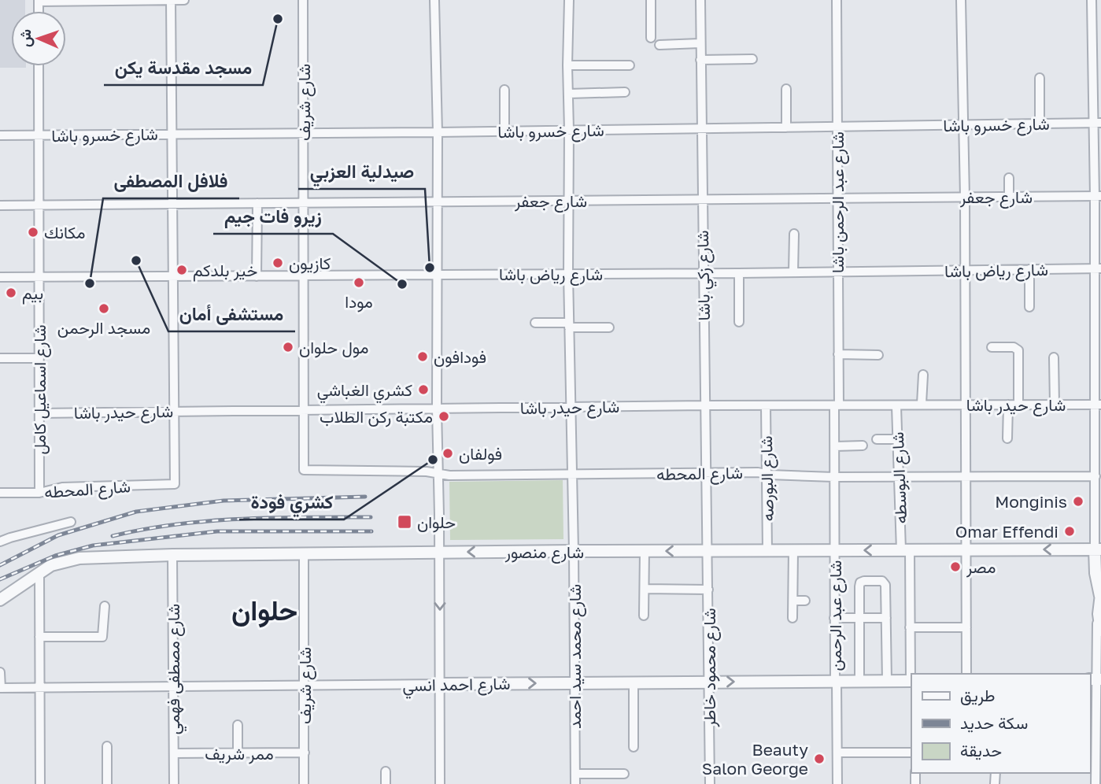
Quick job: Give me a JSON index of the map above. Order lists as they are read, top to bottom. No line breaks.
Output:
{"streets":{"street":["شارع شريف","شارع خسرو باشا","شارع جعفر","شارع عبد الرحمن باشا","شارع رياض باشا","شارع زكي باشا","شارع اسماعيل كامل","شارع حيدر باشا","شارع المحطه","شارع البوسطه","شارع البورصه","شارع منصور","شارع عبد الرحمن","شارع محمد سيد احمد","شارع محمود خاطر","شارع مصطفى فهمي","شارع احمد انسي","ممر شريف"]},"crossings":[["شارع شريف","شارع خسرو باشا"],["شارع شريف","شارع جعفر"],["شارع شريف","شارع رياض باشا"],["شارع شريف","شارع حيدر باشا"],["شارع شريف","شارع المحطه"],["شارع شريف","شارع منصور"],["شارع شريف","شارع احمد انسي"],["شارع شريف","ممر شريف"],["شارع خسرو باشا","شارع عبد الرحمن باشا"],["شارع خسرو باشا","شارع زكي باشا"],["شارع خسرو باشا","شارع اسماعيل كامل"],["شارع خسرو باشا","شارع محمد سيد احمد"],["شارع جعفر","شارع عبد الرحمن باشا"],["شارع جعفر","شارع زكي باشا"],["شارع جعفر","شارع اسماعيل كامل"],["شارع جعفر","شارع محمد سيد احمد"],["شارع عبد الرحمن باشا","شارع رياض باشا"],["شارع عبد الرحمن باشا","شارع حيدر باشا"],["شارع عبد الرحمن باشا","شارع المحطه"],["شارع عبد الرحمن باشا","شارع منصور"],["شارع عبد الرحمن باشا","شارع عبد الرحمن"],["شارع رياض باشا","شارع زكي باشا"],["شارع رياض باشا","شارع اسماعيل كامل"],["شارع رياض باشا","شارع محمد سيد احمد"],["شارع زكي باشا","شارع حيدر باشا"],["شارع زكي باشا","شارع المحطه"],["شارع زكي باشا","شارع منصور"],["شارع زكي باشا","شارع محمود خاطر"],["شارع اسماعيل كامل","شارع حيدر باشا"],["شارع اسماعيل كامل","شارع المحطه"],["شارع حيدر باشا","شارع المحطه"],["شارع حيدر باشا","شارع البوسطه"],["شارع حيدر باشا","شارع البورصه"],["شارع حيدر باشا","شارع محمد سيد احمد"],["شارع المحطه","شارع البوسطه"],["شارع المحطه","شارع البورصه"],["شارع المحطه","شارع محمد سيد احمد"],["شارع البوسطه","شارع منصور"],["شارع البوسطه","شارع احمد انسي"],["شارع البورصه","شارع منصور"],["شارع منصور","شارع عبد الرحمن"],["شارع منصور","شارع محمد سيد احمد"],["شارع منصور","شارع محمود خاطر"],["شارع منصور","شارع مصطفى فهمي"],["شارع عبد الرحمن","شارع احمد انسي"],["شارع محمد سيد احمد","شارع احمد انسي"],["شارع محمود خاطر","شارع احمد انسي"],["شارع مصطفى فهمي","شارع احمد انسي"],["شارع مصطفى فهمي","ممر شريف"]],"one_way":["شارع منصور"],"districts":["حلوان"],"places":{"other":["مسجد مقدسة يكن","مكانك","مستشفى أمان","كازيون","صيدلية العزبي","خير بلدكم","مودا","فلافل المصطفى","زيرو فات جيم","بيم","مسجد الرحمن","مول حلوان","فودافون","كشري الغباشي","مكتبة ركن الطلاب","فولفان","كشري فودة","Monginis","Omar Effendi","مصر","Beauty Salon George"],"transit":["حلوان"]},"legend":["طريق","سكة حديد","حديقة"],"north":"left"}
